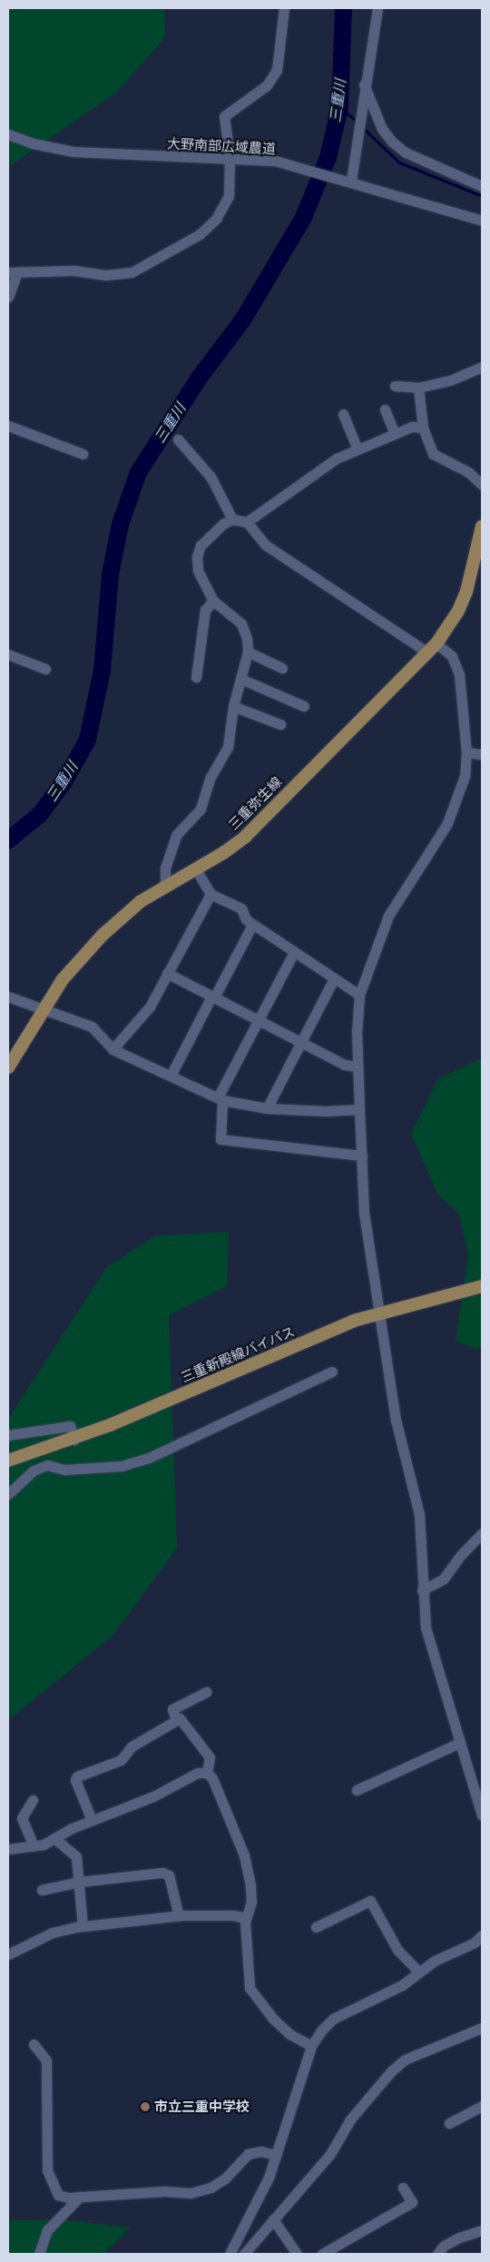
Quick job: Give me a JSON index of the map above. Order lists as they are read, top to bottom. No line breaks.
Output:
{"streets":{"main road":["三重弥生線","三重新殿線バイパス"],"street":["大野南部広域農道"]},"water":["三重川"],"places":["市立三重中学校"]}
